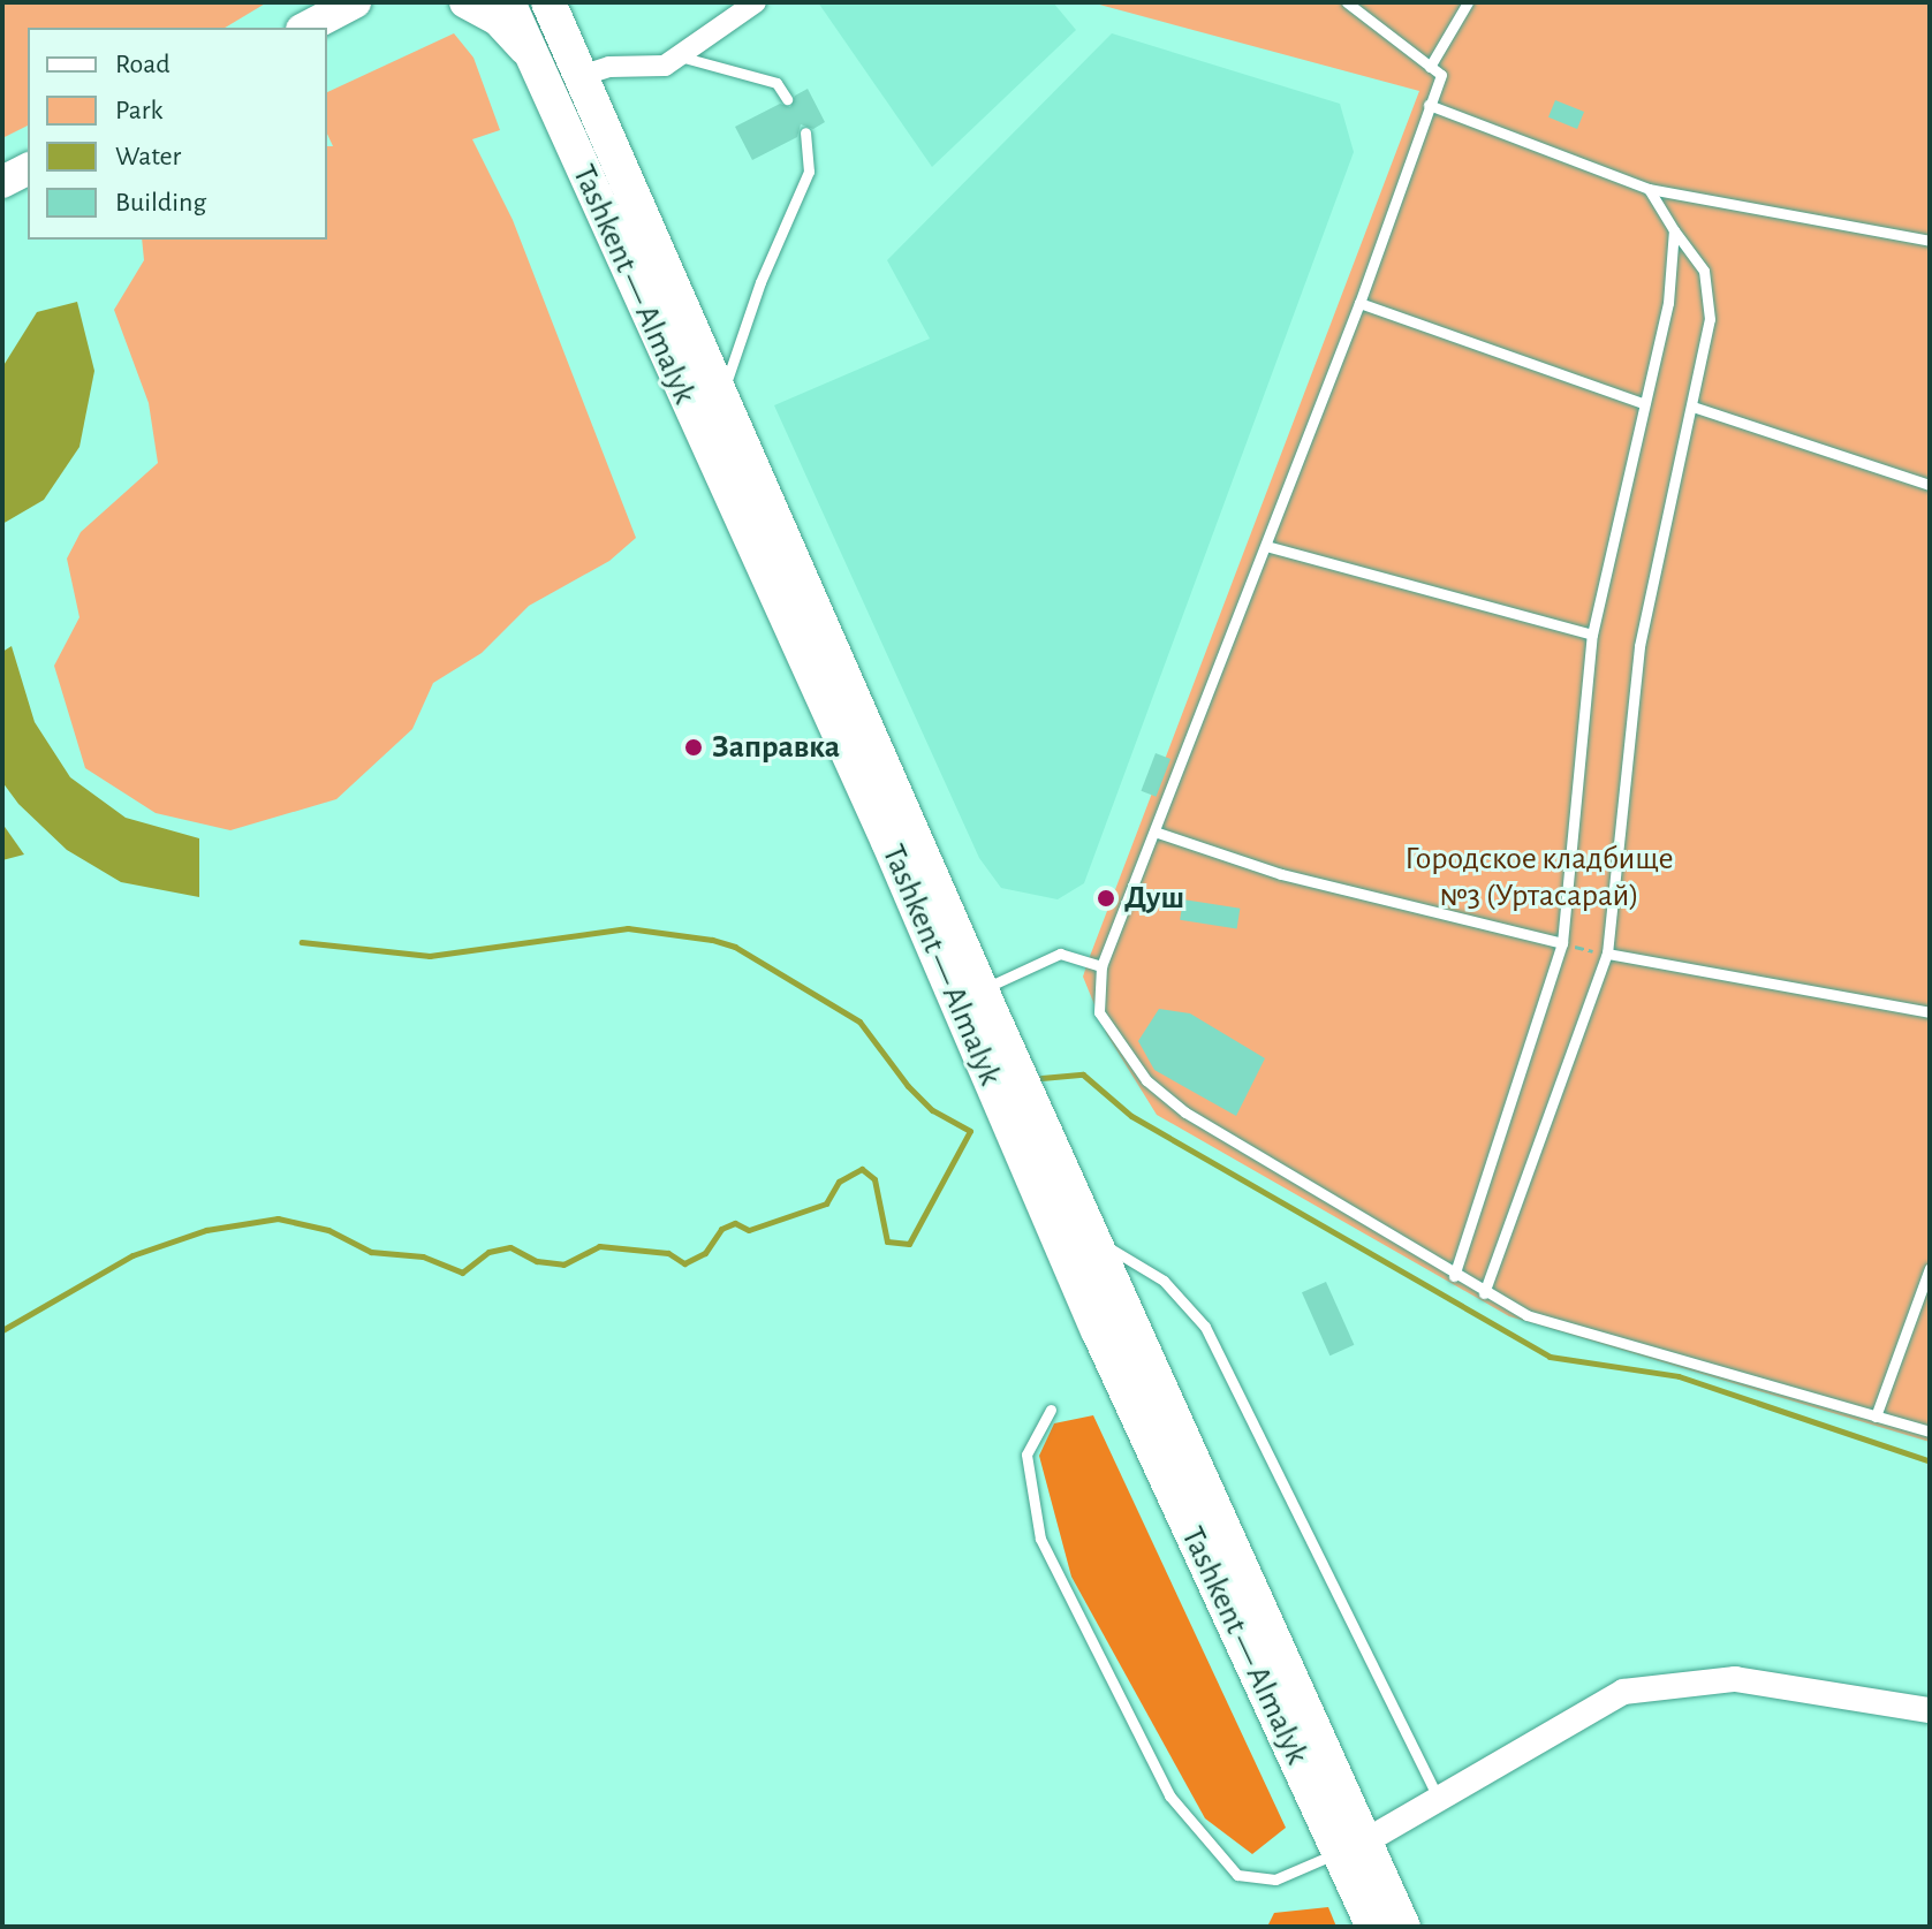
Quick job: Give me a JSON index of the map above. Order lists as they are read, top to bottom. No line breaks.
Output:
{"streets":{"highway":["Tashkent — Almalyk"]},"parks":["Городское кладбище №3 (Уртасарай)"],"places":["Заправка","Душ"],"legend":["Road","Park","Water","Building"]}
